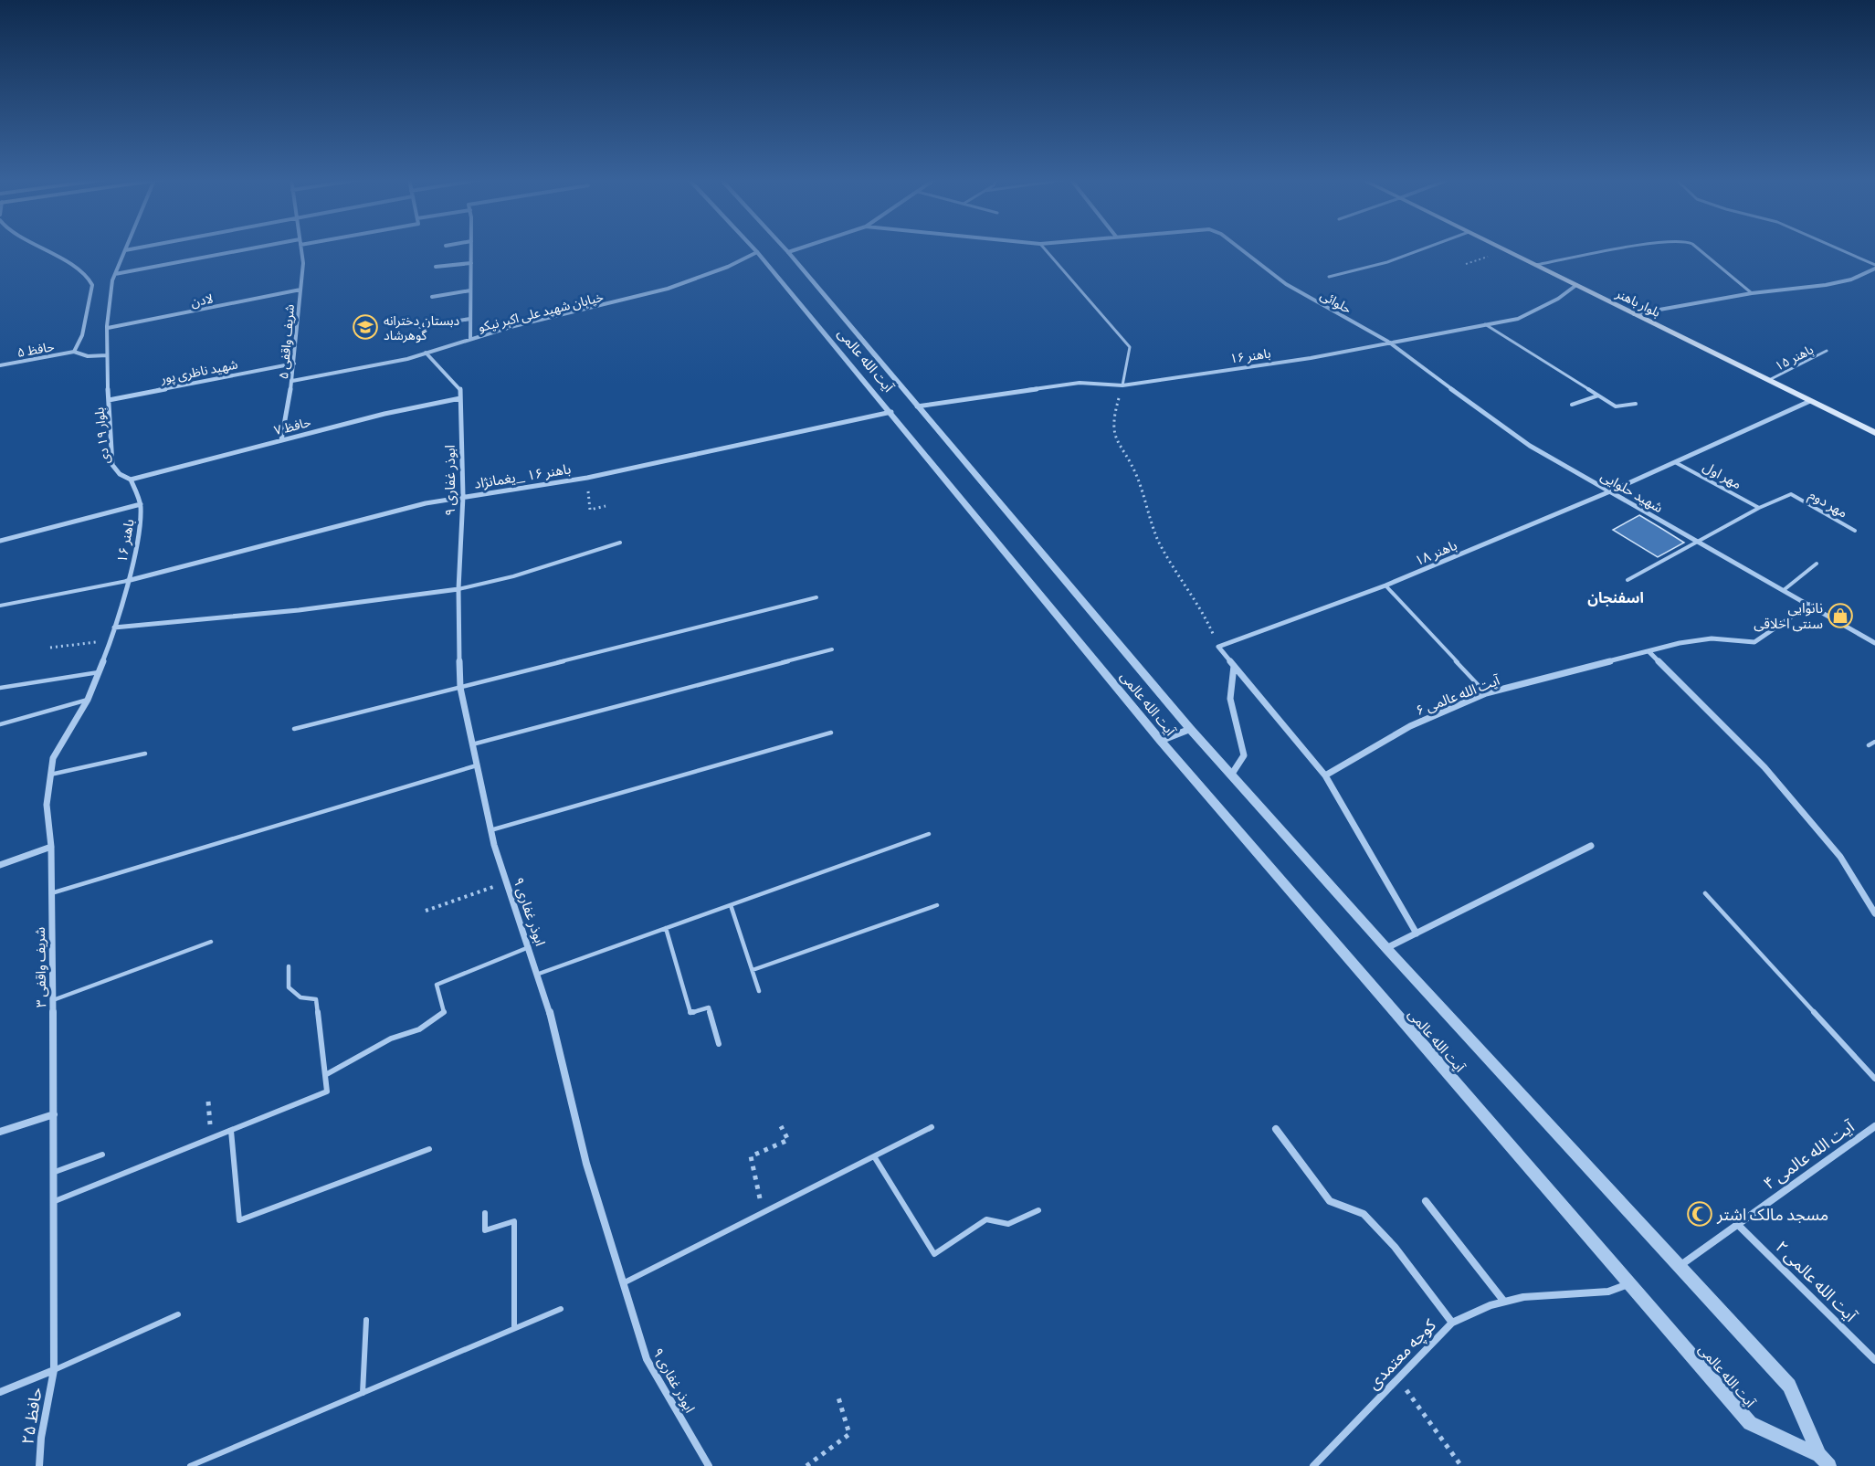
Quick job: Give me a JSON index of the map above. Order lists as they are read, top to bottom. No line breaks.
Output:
{"streets":{"main road":["بلوار باهنر"],"street":["لادن","حلوائی","خیابان شهید علی اکبر نیکو","شریف واقفی ۵","حافظ ۵","باهنر ۱۶","آیت الله عالمی","شهید ناظری پور","حافظ ۷","بلوار ۱۹ دی","باهنر ۱۶ _یغمانژاد","ابوذر غفاری ۹","شهید حلوایی","باهنر ۱۸","آیت الله عالمی ۶","شریف واقفی ۳","آیت الله عالمی ۴","آیت الله عالمی ۲","کوچه معتمدی","حافظ ۲۵"],"lane":["باهنر ۱۵","مهر اول","مهر دوم"]},"crossings":[["لادن","شریف واقفی ۵"],["لادن","بلوار ۱۹ دی"],["حلوائی","باهنر ۱۶"],["حلوائی","شهید حلوایی"],["بلوار باهنر","باهنر ۱۶"],["بلوار باهنر","باهنر ۱۵"],["بلوار باهنر","باهنر ۱۸"],["خیابان شهید علی اکبر نیکو","شریف واقفی ۵"],["خیابان شهید علی اکبر نیکو","آیت الله عالمی"],["خیابان شهید علی اکبر نیکو","ابوذر غفاری ۹"],["شریف واقفی ۵","شهید ناظری پور"],["شریف واقفی ۵","حافظ ۷"],["حافظ ۵","بلوار ۱۹ دی"],["باهنر ۱۶","آیت الله عالمی"],["باهنر ۱۶","بلوار ۱۹ دی"],["باهنر ۱۶","باهنر ۱۶ _یغمانژاد"],["باهنر ۱۶","شهید حلوایی"],["باهنر ۱۶","شریف واقفی ۳"],["آیت الله عالمی","باهنر ۱۶ _یغمانژاد"],["آیت الله عالمی","آیت الله عالمی ۴"],["آیت الله عالمی","کوچه معتمدی"],["شهید ناظری پور","بلوار ۱۹ دی"],["حافظ ۷","بلوار ۱۹ دی"],["حافظ ۷","ابوذر غفاری ۹"],["مهر اول","مهر دوم"],["مهر اول","باهنر ۱۸"],["باهنر ۱۶ _یغمانژاد","ابوذر غفاری ۹"],["باهنر ۱۶ _یغمانژاد","شریف واقفی ۳"],["شهید حلوایی","باهنر ۱۸"],["شهید حلوایی","آیت الله عالمی ۶"],["شریف واقفی ۳","حافظ ۲۵"],["آیت الله عالمی ۴","آیت الله عالمی ۲"]],"districts":["اسفنجان"],"places":{"school or university":["دبستان دخترانه گوهرشاد"],"shop":["نانوایی سنتی اخلاقی"],"mosque":["مسجد مالک اشتر"]}}
